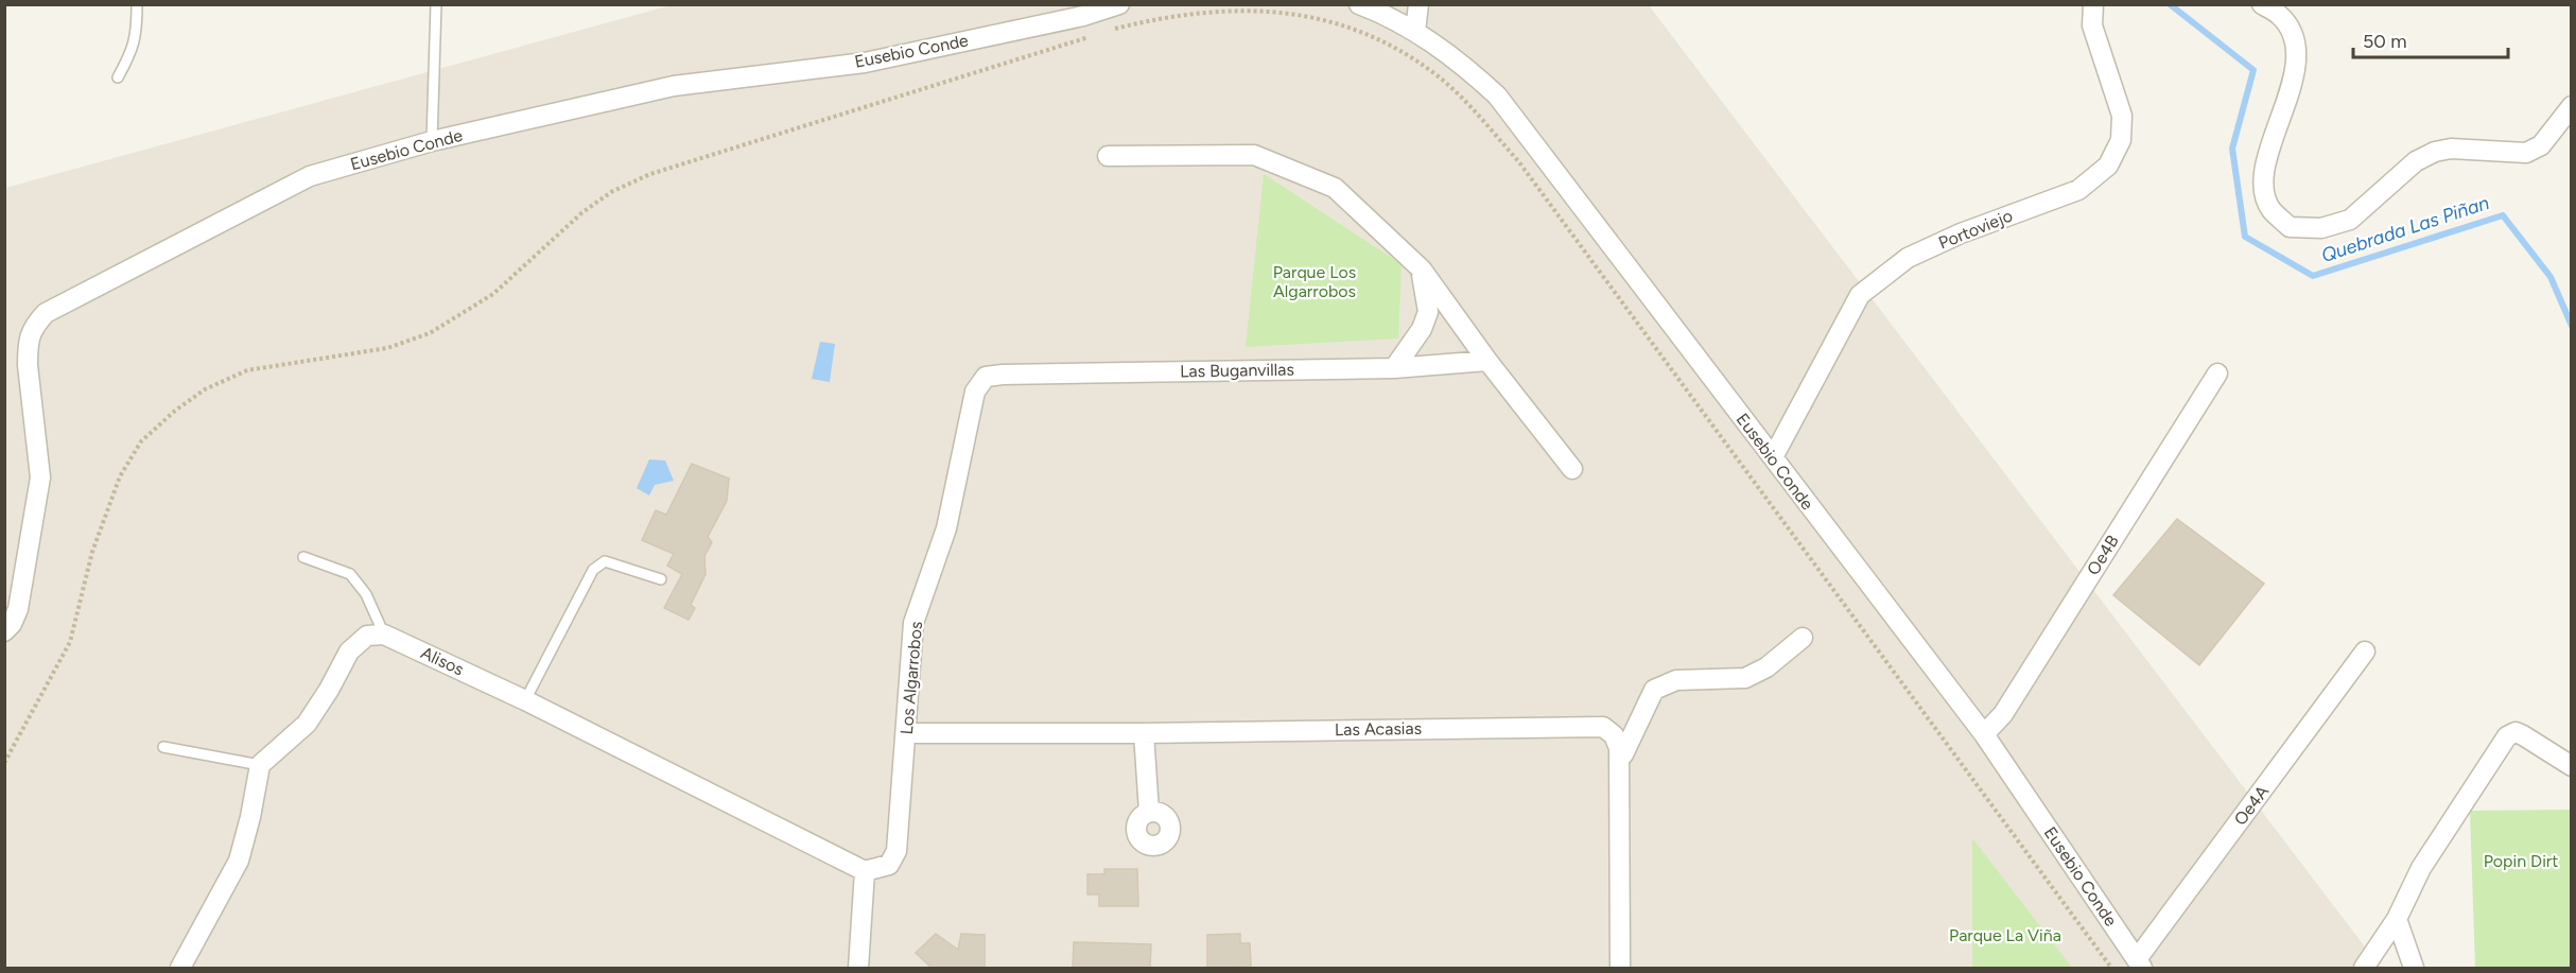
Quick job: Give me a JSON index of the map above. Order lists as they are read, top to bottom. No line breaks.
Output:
{"streets":{"street":["Eusebio Conde","Portoviejo","Las Buganvillas","Oe4B","Alisos","Los Algarrobos","Las Acasias","Oe4A"]},"crossings":[["Eusebio Conde","Portoviejo"],["Eusebio Conde","Oe4B"],["Eusebio Conde","Oe4A"],["Las Buganvillas","Los Algarrobos"],["Alisos","Los Algarrobos"],["Los Algarrobos","Las Acasias"]],"water":["Quebrada Las Piñan"],"parks":["Parque Los Algarrobos","Popin Dirt","Parque La Viña"],"scale_bar":"50 m"}
